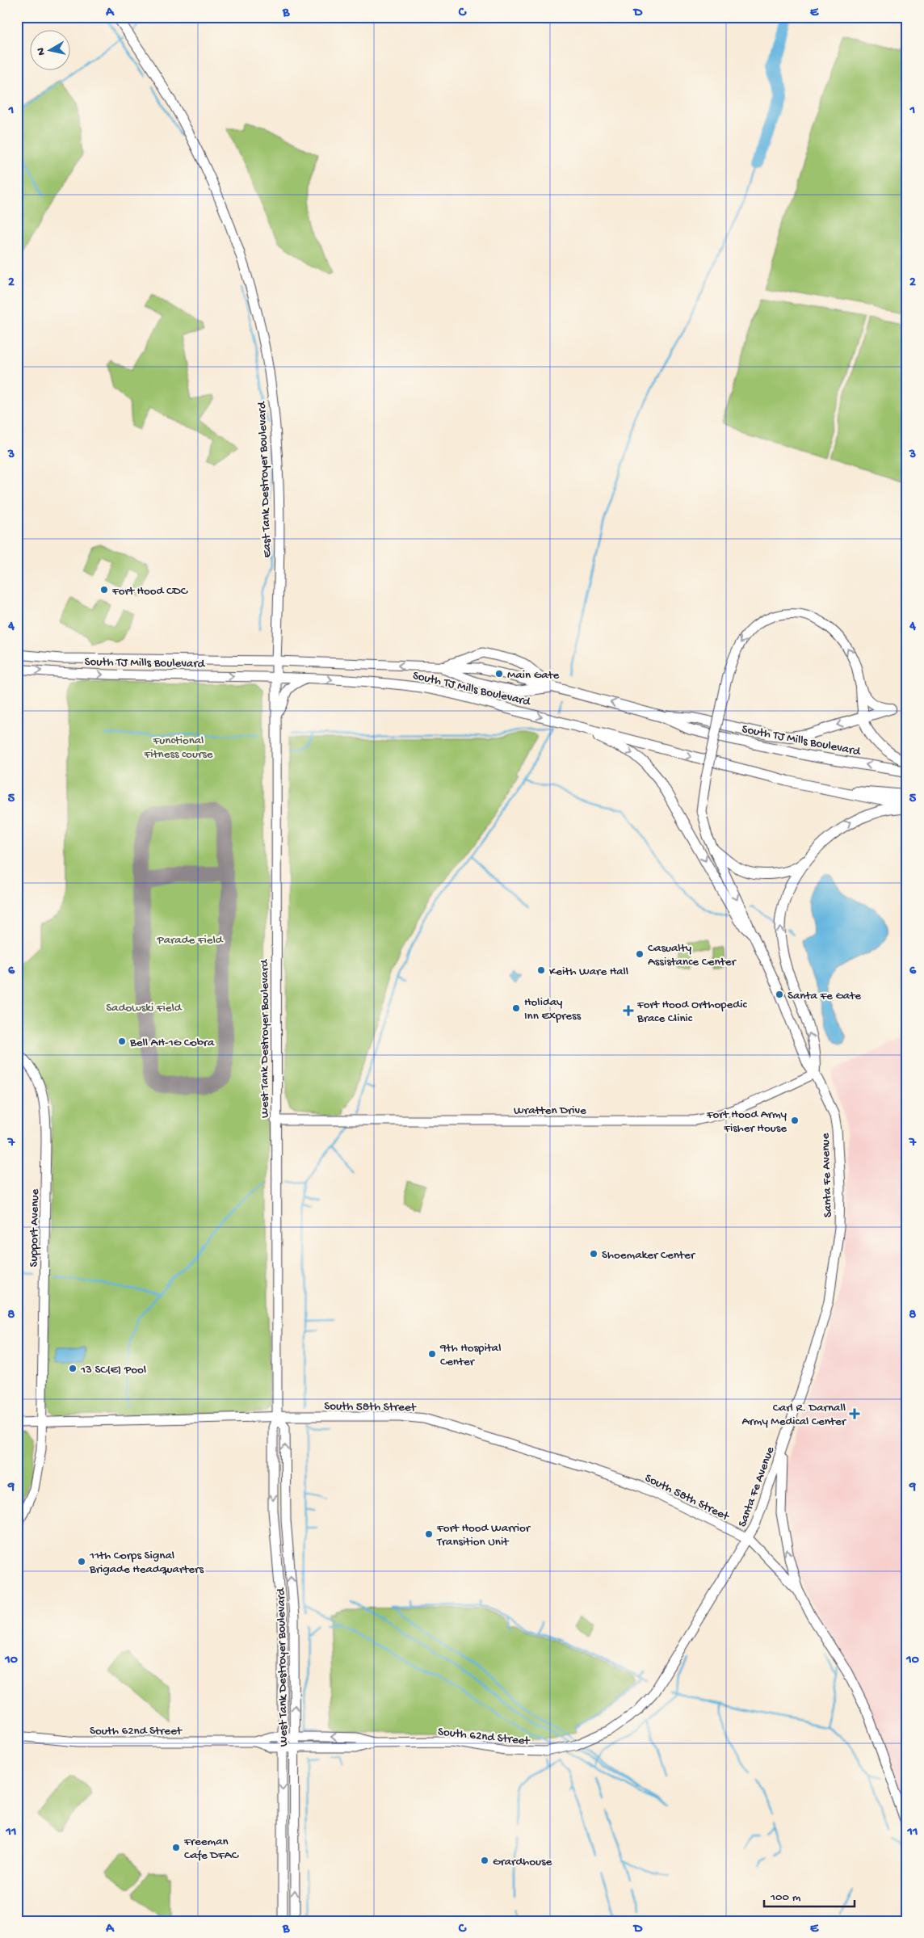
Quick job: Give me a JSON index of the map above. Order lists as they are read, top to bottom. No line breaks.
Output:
{"streets":{"main road":["South TJ Mills Boulevard"],"street":["East Tank Destroyer Boulevard","West Tank Destroyer Boulevard","Wratten Drive","Santa Fe Avenue","Support Avenue","South 58th Street","South 62nd Street"]},"crossings":[["East Tank Destroyer Boulevard","South TJ Mills Boulevard"],["East Tank Destroyer Boulevard","West Tank Destroyer Boulevard"],["South TJ Mills Boulevard","West Tank Destroyer Boulevard"],["West Tank Destroyer Boulevard","Wratten Drive"],["West Tank Destroyer Boulevard","South 58th Street"],["West Tank Destroyer Boulevard","South 62nd Street"],["Wratten Drive","Santa Fe Avenue"],["Santa Fe Avenue","South 58th Street"],["Santa Fe Avenue","South 62nd Street"],["Support Avenue","South 58th Street"]],"parks":["Functional Fitness course","Parade Field","Sadowski Field"],"places":{"other":["Fort Hood CDC","Main Gate","Casualty Assistance Center","Keith Ware Hall","Santa Fe Gate","Holiday Inn Express","Bell AH-1G Cobra","Fort Hood Army Fisher House","Shoemaker Center","9th Hospital Center","13 SC(E) Pool","Fort Hood Warrior Transition Unit","11th Corps Signal Brigade Headquarters","Freeman Cafe DFAC","Grardhouse"],"health":["Fort Hood Orthopedic Brace Clinic","Carl R. Darnall Army Medical Center"]},"scale_bar":"100 m","north":"left","grid":{"columns":["A","B","C","D","E"],"rows":["1","2","3","4","5","6","7","8","9","10","11"]}}
